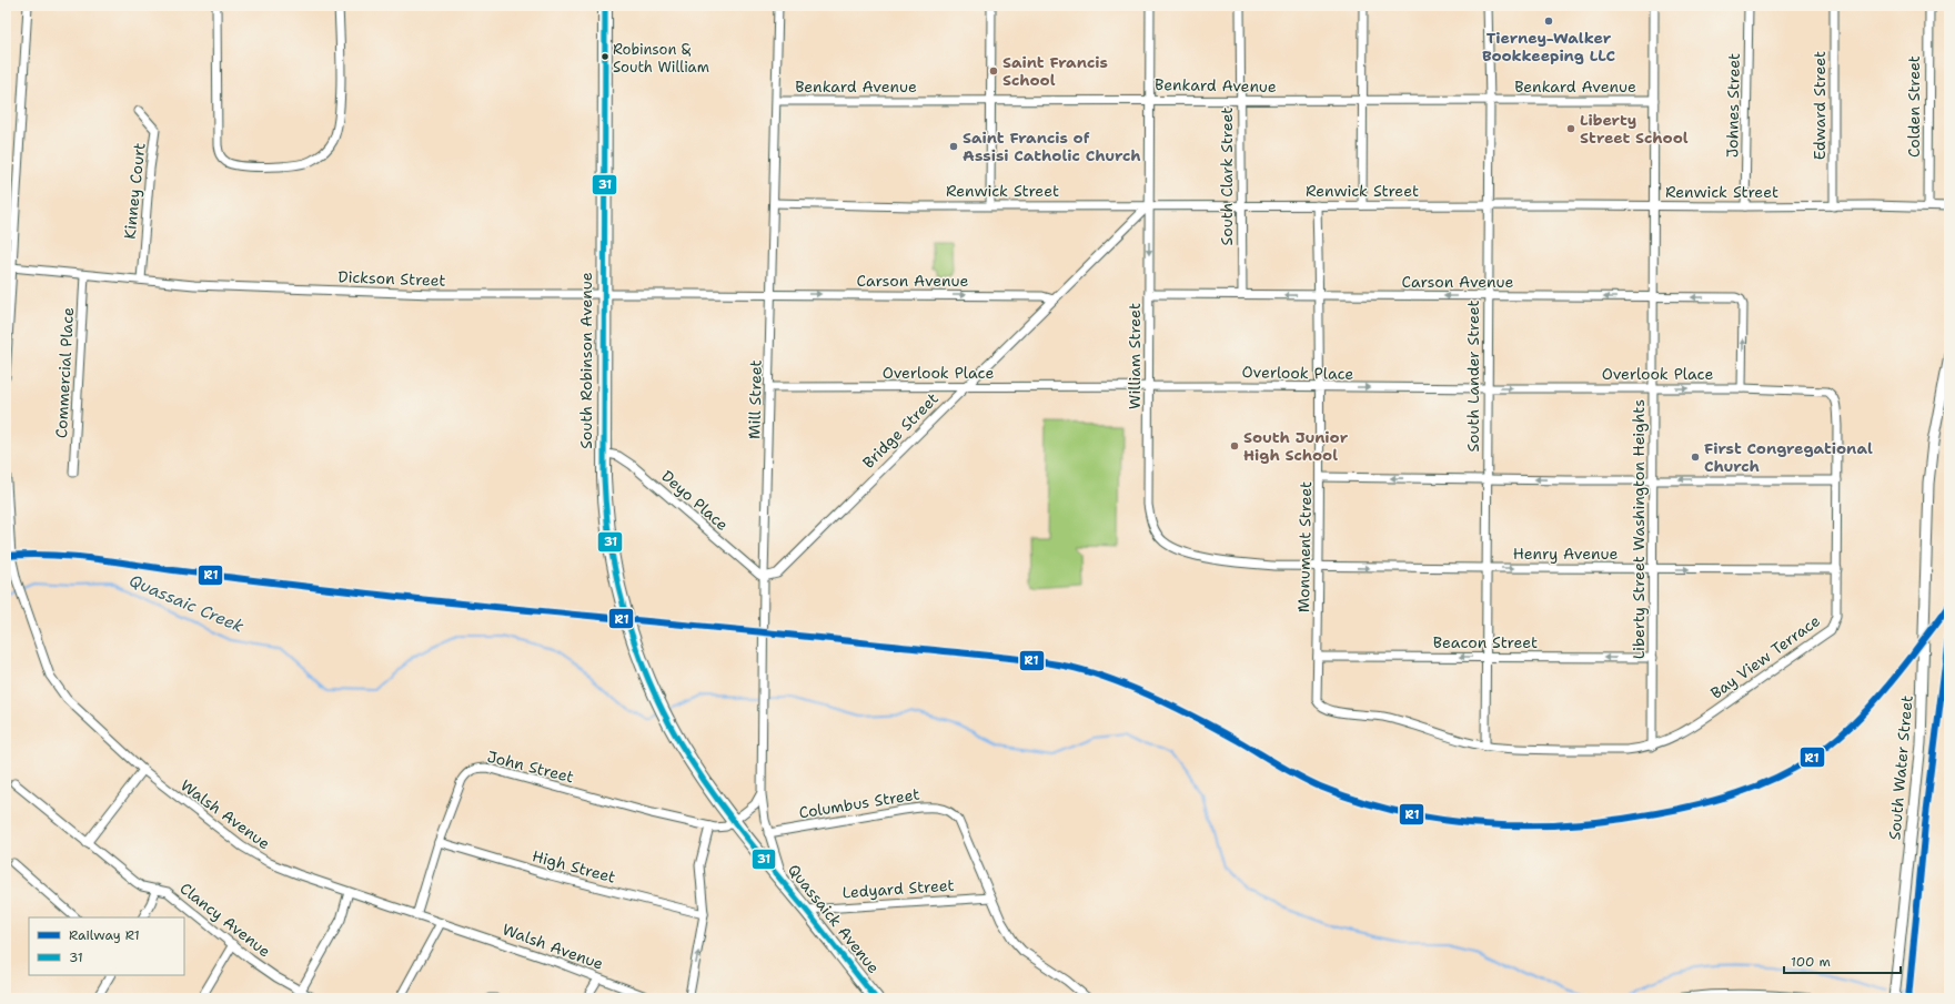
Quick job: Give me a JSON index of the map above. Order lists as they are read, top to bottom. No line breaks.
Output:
{"streets":{"highway":["South Robinson Avenue","Quassaick Avenue"],"street":["Benkard Avenue","Johnes Street","Edward Street","Colden Street","South Clark Street","Kinney Court","Renwick Street","Dickson Street","Carson Avenue","William Street","Commercial Place","Overlook Place","South Lander Street","Mill Street","Bridge Street","Deyo Place","Liberty Street Washington Heights","Monument Street","Henry Avenue","Beacon Street","Bay View Terrace","John Street","South Water Street","Columbus Street","Walsh Avenue","High Street","Ledyard Street","Clancy Avenue"]},"crossings":[["Benkard Avenue","South Clark Street"],["Benkard Avenue","William Street"],["Benkard Avenue","South Lander Street"],["Benkard Avenue","Mill Street"],["Benkard Avenue","Liberty Street Washington Heights"],["Johnes Street","Renwick Street"],["Edward Street","Renwick Street"],["Colden Street","Renwick Street"],["South Clark Street","Renwick Street"],["South Clark Street","Carson Avenue"],["Kinney Court","Dickson Street"],["Renwick Street","William Street"],["Renwick Street","South Lander Street"],["Renwick Street","Mill Street"],["Renwick Street","Bridge Street"],["Renwick Street","Liberty Street Washington Heights"],["Renwick Street","Monument Street"],["Dickson Street","Carson Avenue"],["Dickson Street","South Robinson Avenue"],["Dickson Street","Commercial Place"],["Dickson Street","Mill Street"],["Carson Avenue","William Street"],["Carson Avenue","Overlook Place"],["Carson Avenue","South Lander Street"],["Carson Avenue","Mill Street"],["Carson Avenue","Bridge Street"],["Carson Avenue","Liberty Street Washington Heights"],["Carson Avenue","Monument Street"],["William Street","Overlook Place"],["William Street","Bridge Street"],["William Street","Monument Street"],["William Street","Henry Avenue"],["South Robinson Avenue","Deyo Place"],["South Robinson Avenue","Quassaick Avenue"],["Overlook Place","South Lander Street"],["Overlook Place","Mill Street"],["Overlook Place","Bridge Street"],["Overlook Place","Liberty Street Washington Heights"],["Overlook Place","Monument Street"],["Overlook Place","Bay View Terrace"],["South Lander Street","Henry Avenue"],["South Lander Street","Beacon Street"],["South Lander Street","Bay View Terrace"],["Mill Street","Bridge Street"],["Mill Street","Deyo Place"],["Bridge Street","Deyo Place"],["Liberty Street Washington Heights","Henry Avenue"],["Liberty Street Washington Heights","Beacon Street"],["Liberty Street Washington Heights","Bay View Terrace"],["Monument Street","Henry Avenue"],["Monument Street","Beacon Street"],["Monument Street","Bay View Terrace"],["Henry Avenue","Bay View Terrace"],["John Street","Walsh Avenue"],["John Street","High Street"],["John Street","Quassaick Avenue"],["Columbus Street","Ledyard Street"],["Ledyard Street","Quassaick Avenue"]],"one_way":["Overlook Place","Henry Avenue","Beacon Street"],"water":["Quassaic Creek"],"places":["Tierney-Walker Bookkeeping LLC","Robinson & South William","Saint Francis School","Liberty Street School","Saint Francis of Assisi Catholic Church","South Junior High School","First Congregational Church"],"lines":["transit line 31","rail line R1"],"legend":["Railway R1","31"],"scale_bar":"100 m"}
